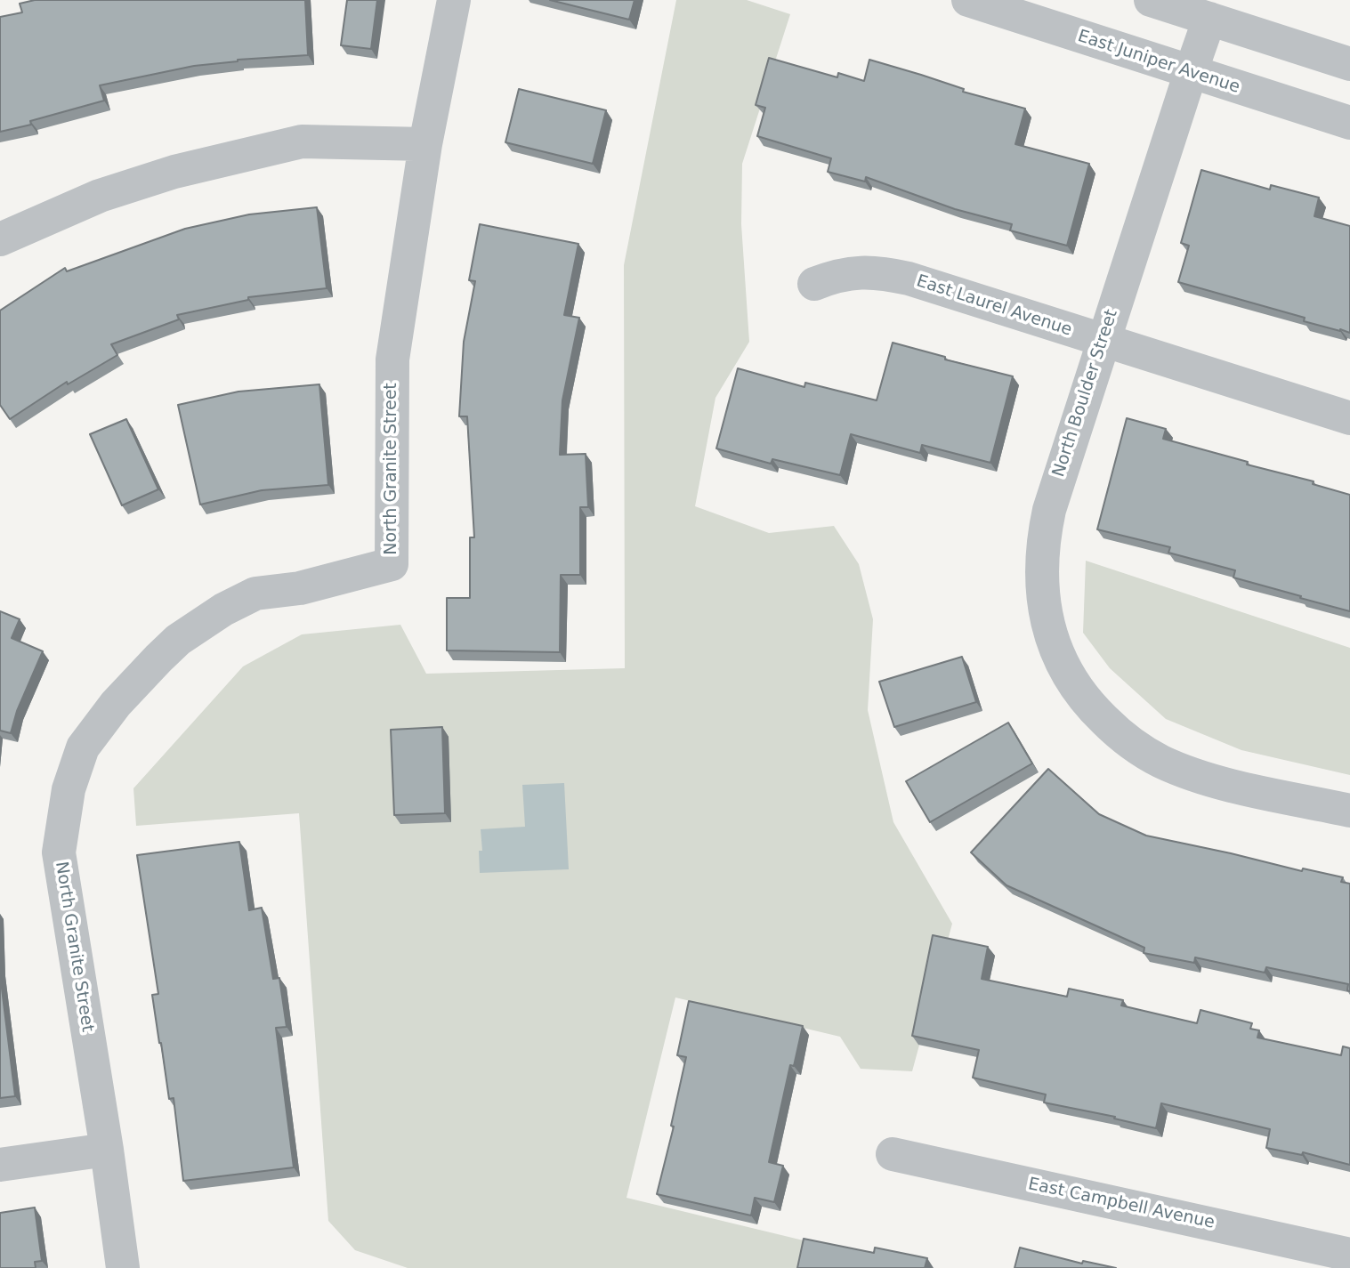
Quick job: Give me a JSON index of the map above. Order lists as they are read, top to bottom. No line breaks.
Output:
{"streets":{"street":["East Juniper Avenue","East Laurel Avenue","North Boulder Street","North Granite Street","East Campbell Avenue"]},"crossings":[["East Juniper Avenue","North Boulder Street"],["East Laurel Avenue","North Boulder Street"]]}
